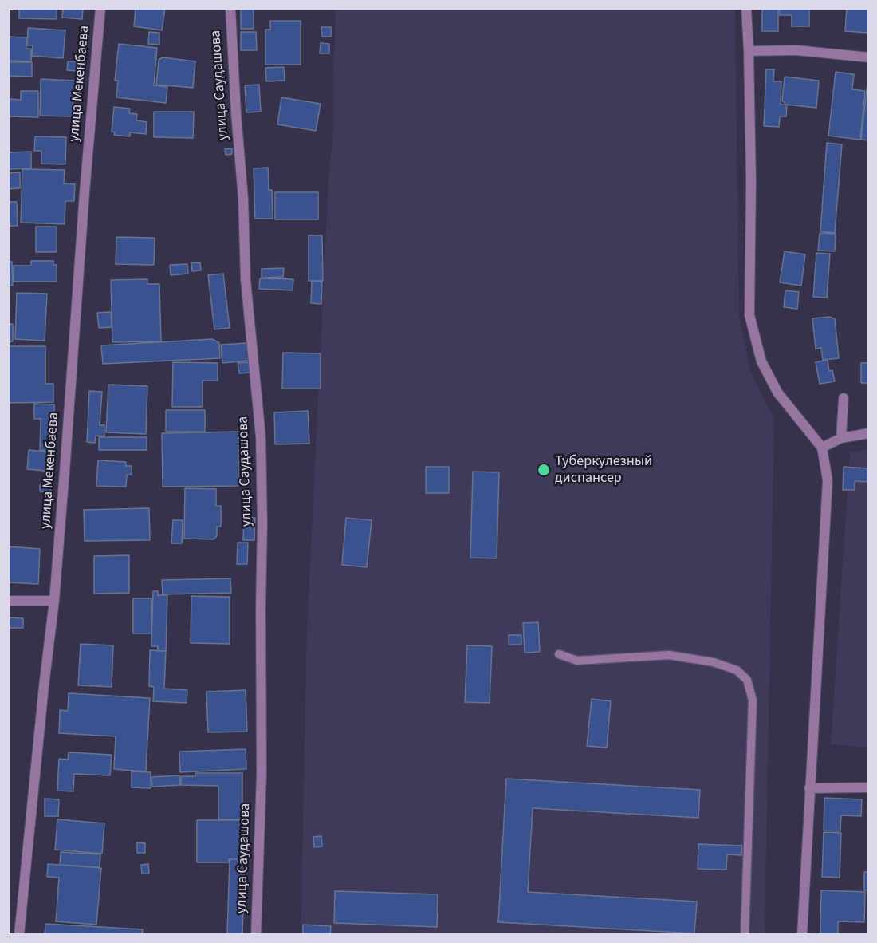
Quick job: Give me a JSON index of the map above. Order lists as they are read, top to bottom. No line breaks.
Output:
{"streets":{"street":["улица Мекенбаева","улица Саудашова"]},"places":["Туберкулезный диспансер"]}
